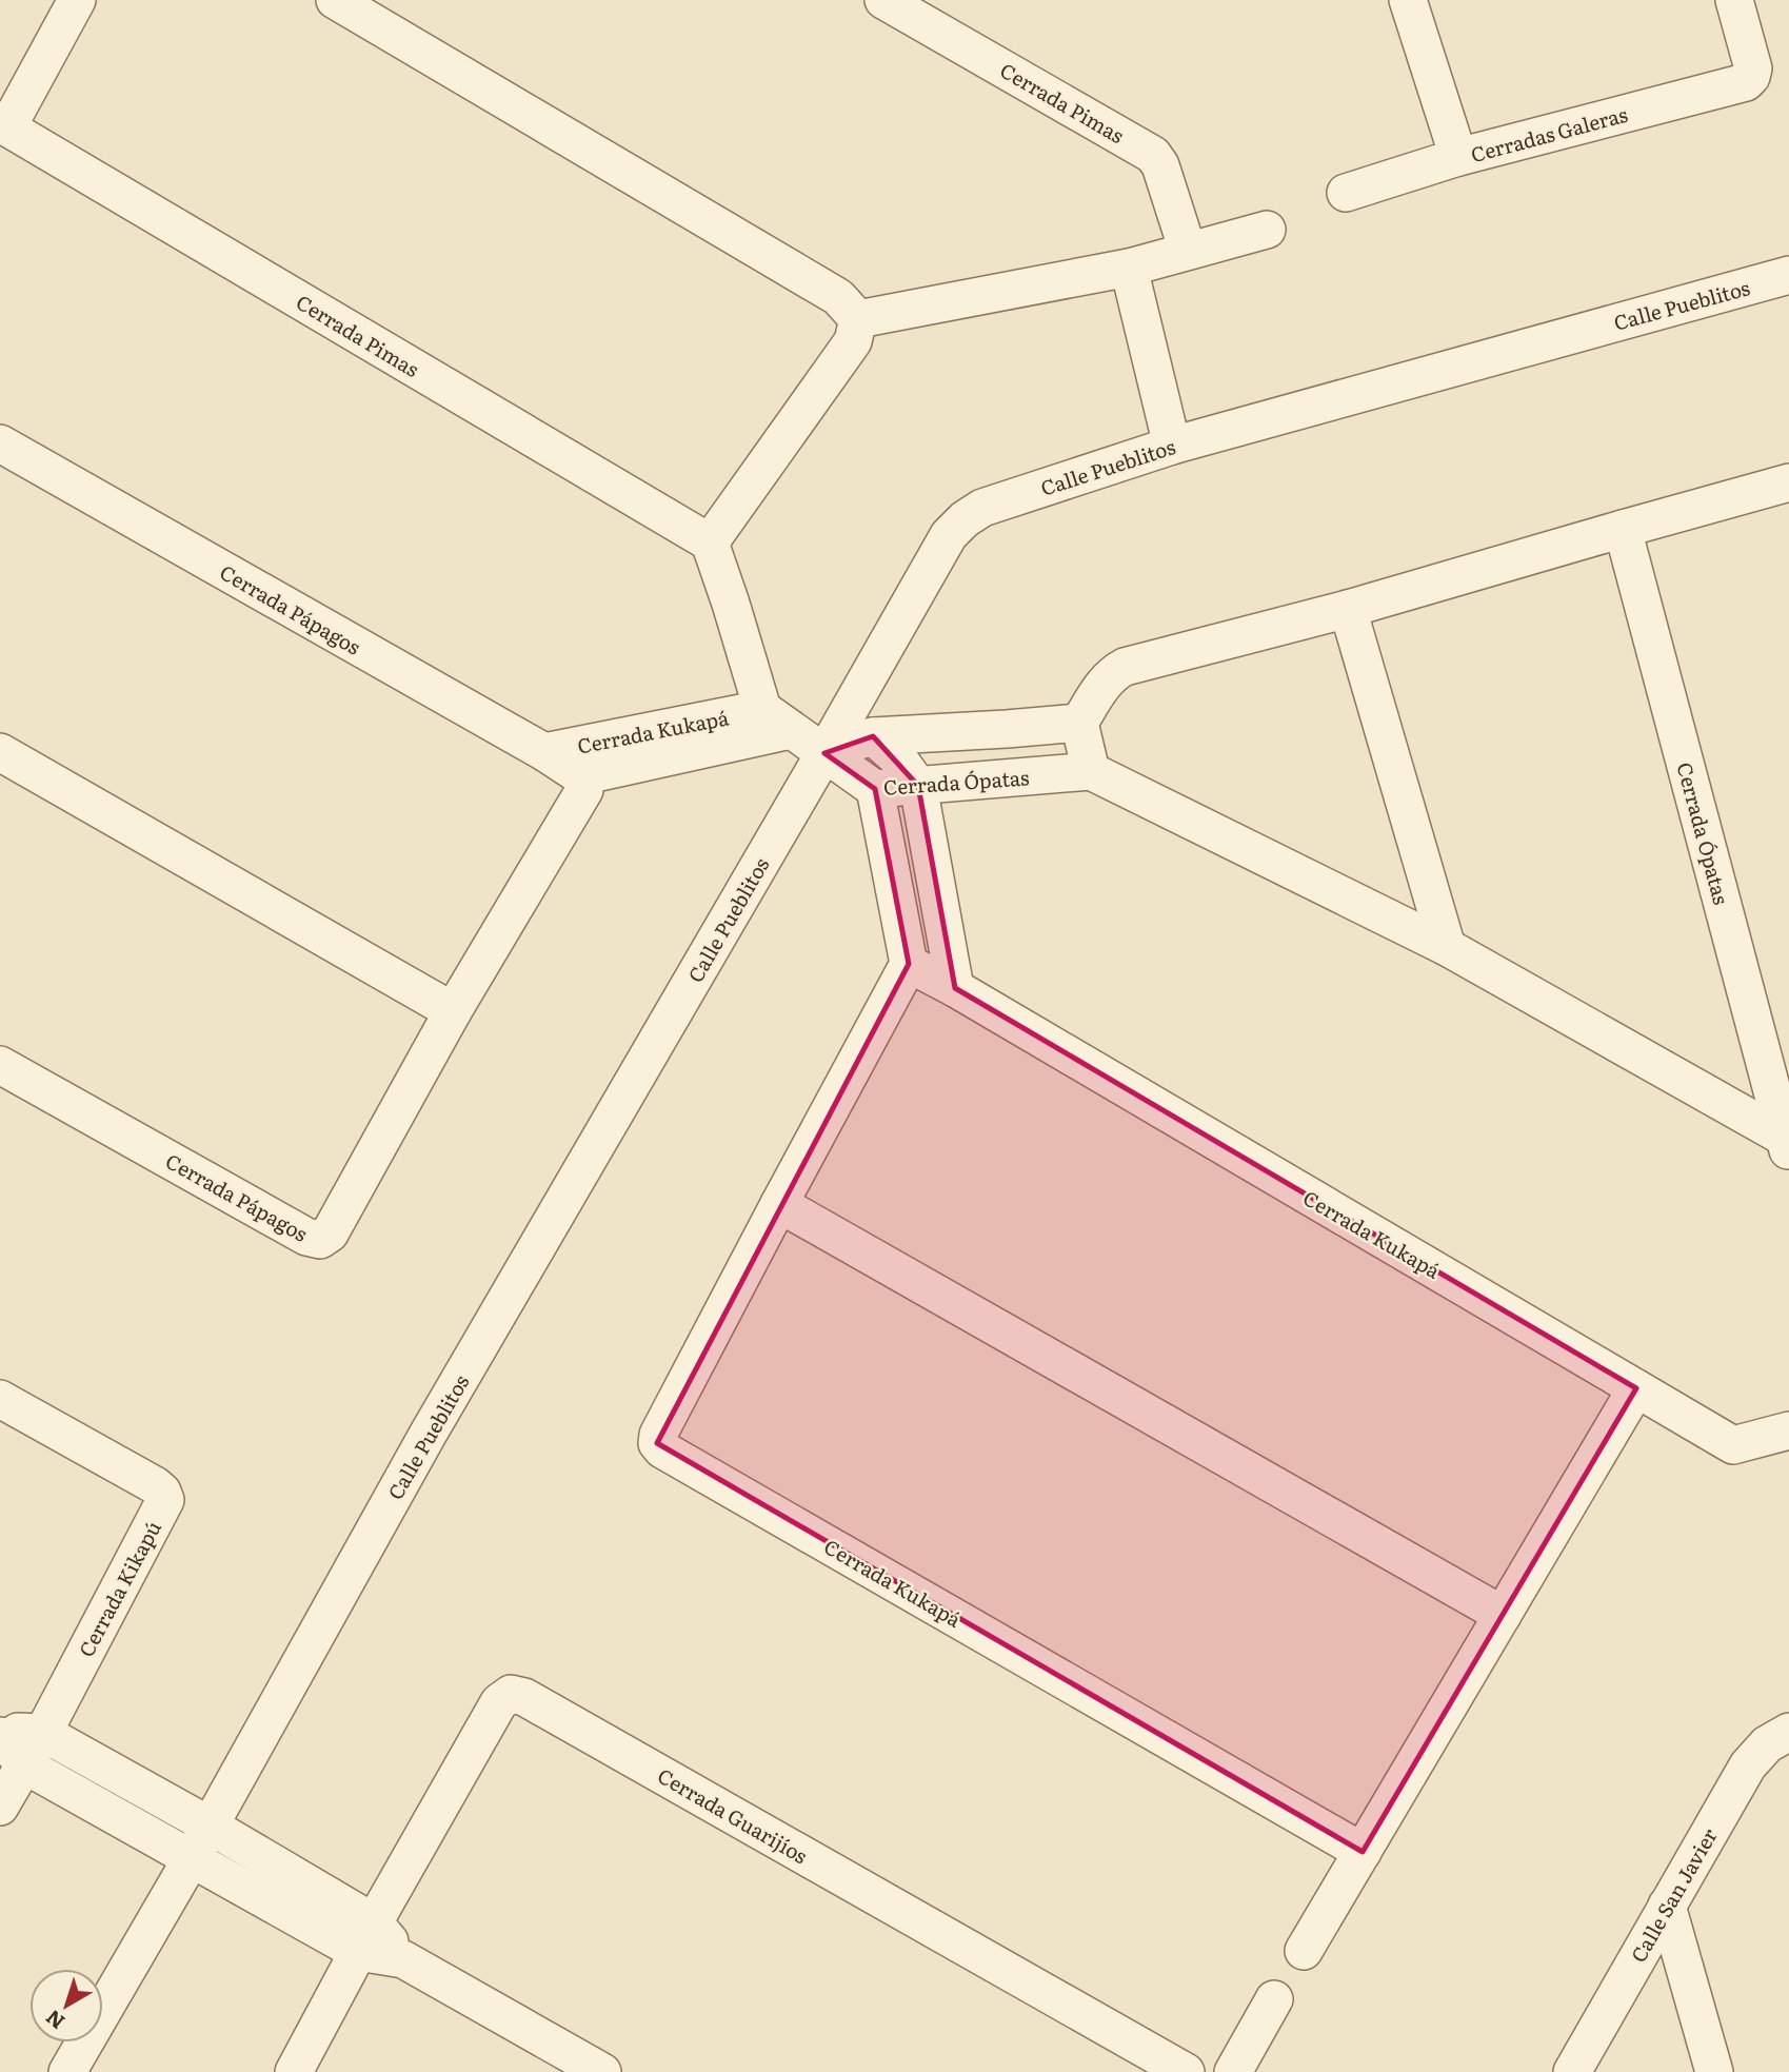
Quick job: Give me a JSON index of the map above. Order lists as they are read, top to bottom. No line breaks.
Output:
{"streets":{"street":["Cerrada Pimas","Cerradas Galeras","Calle Pueblitos","Cerrada Pápagos","Cerrada Kukapá","Cerrada Ópatas","Cerrada Kikapú","Cerrada Guarijíos","Calle San Javier"]},"crossings":[["Calle Pueblitos","Cerrada Ópatas"],["Cerrada Pápagos","Cerrada Kukapá"]],"north":"bottom left"}
